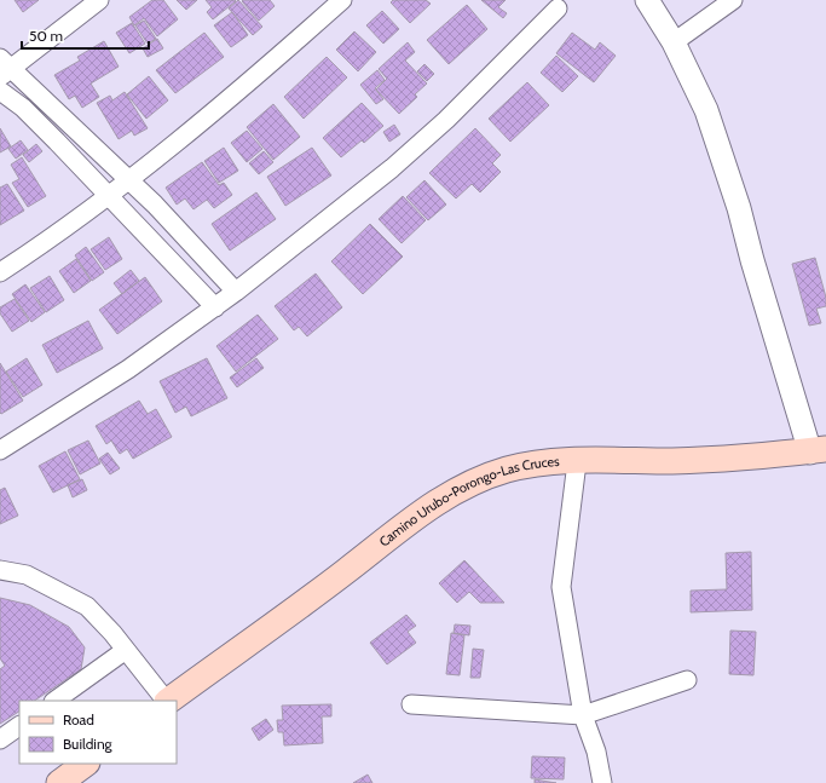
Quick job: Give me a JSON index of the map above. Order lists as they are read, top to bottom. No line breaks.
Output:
{"streets":{"main road":["Camino Urubo-Porongo-Las Cruces"]},"legend":["Road","Building"],"scale_bar":"50 m"}
